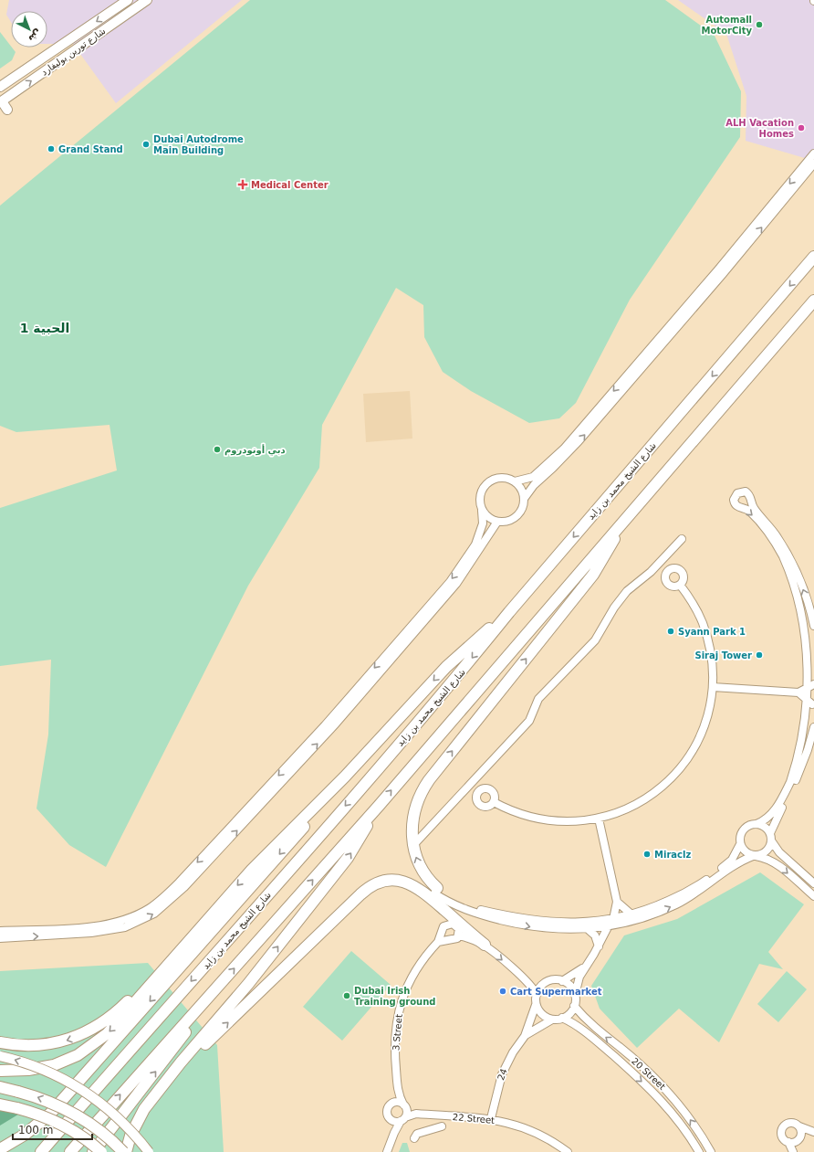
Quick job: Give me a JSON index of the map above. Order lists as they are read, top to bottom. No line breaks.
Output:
{"streets":{"highway":["شارع الشيخ محمد بن زايد"],"main road":["شارع تورين بوليفارد"],"street":["3 Street","20 Street","24","22 Street"]},"crossings":[["3 Street","22 Street"],["20 Street","24"],["24","22 Street"]],"districts":["الحبية 1"],"places":{"other":["Automall MotorCity","ALH Vacation Homes","Dubai Autodrome Main Building","Grand Stand","دبي أوتودروم","Syann Park 1","Siraj Tower","Miraclz","Cart Supermarket","Dubai Irish Training ground"],"health":["Medical Center"]},"scale_bar":"100 m","north":"bottom right"}
